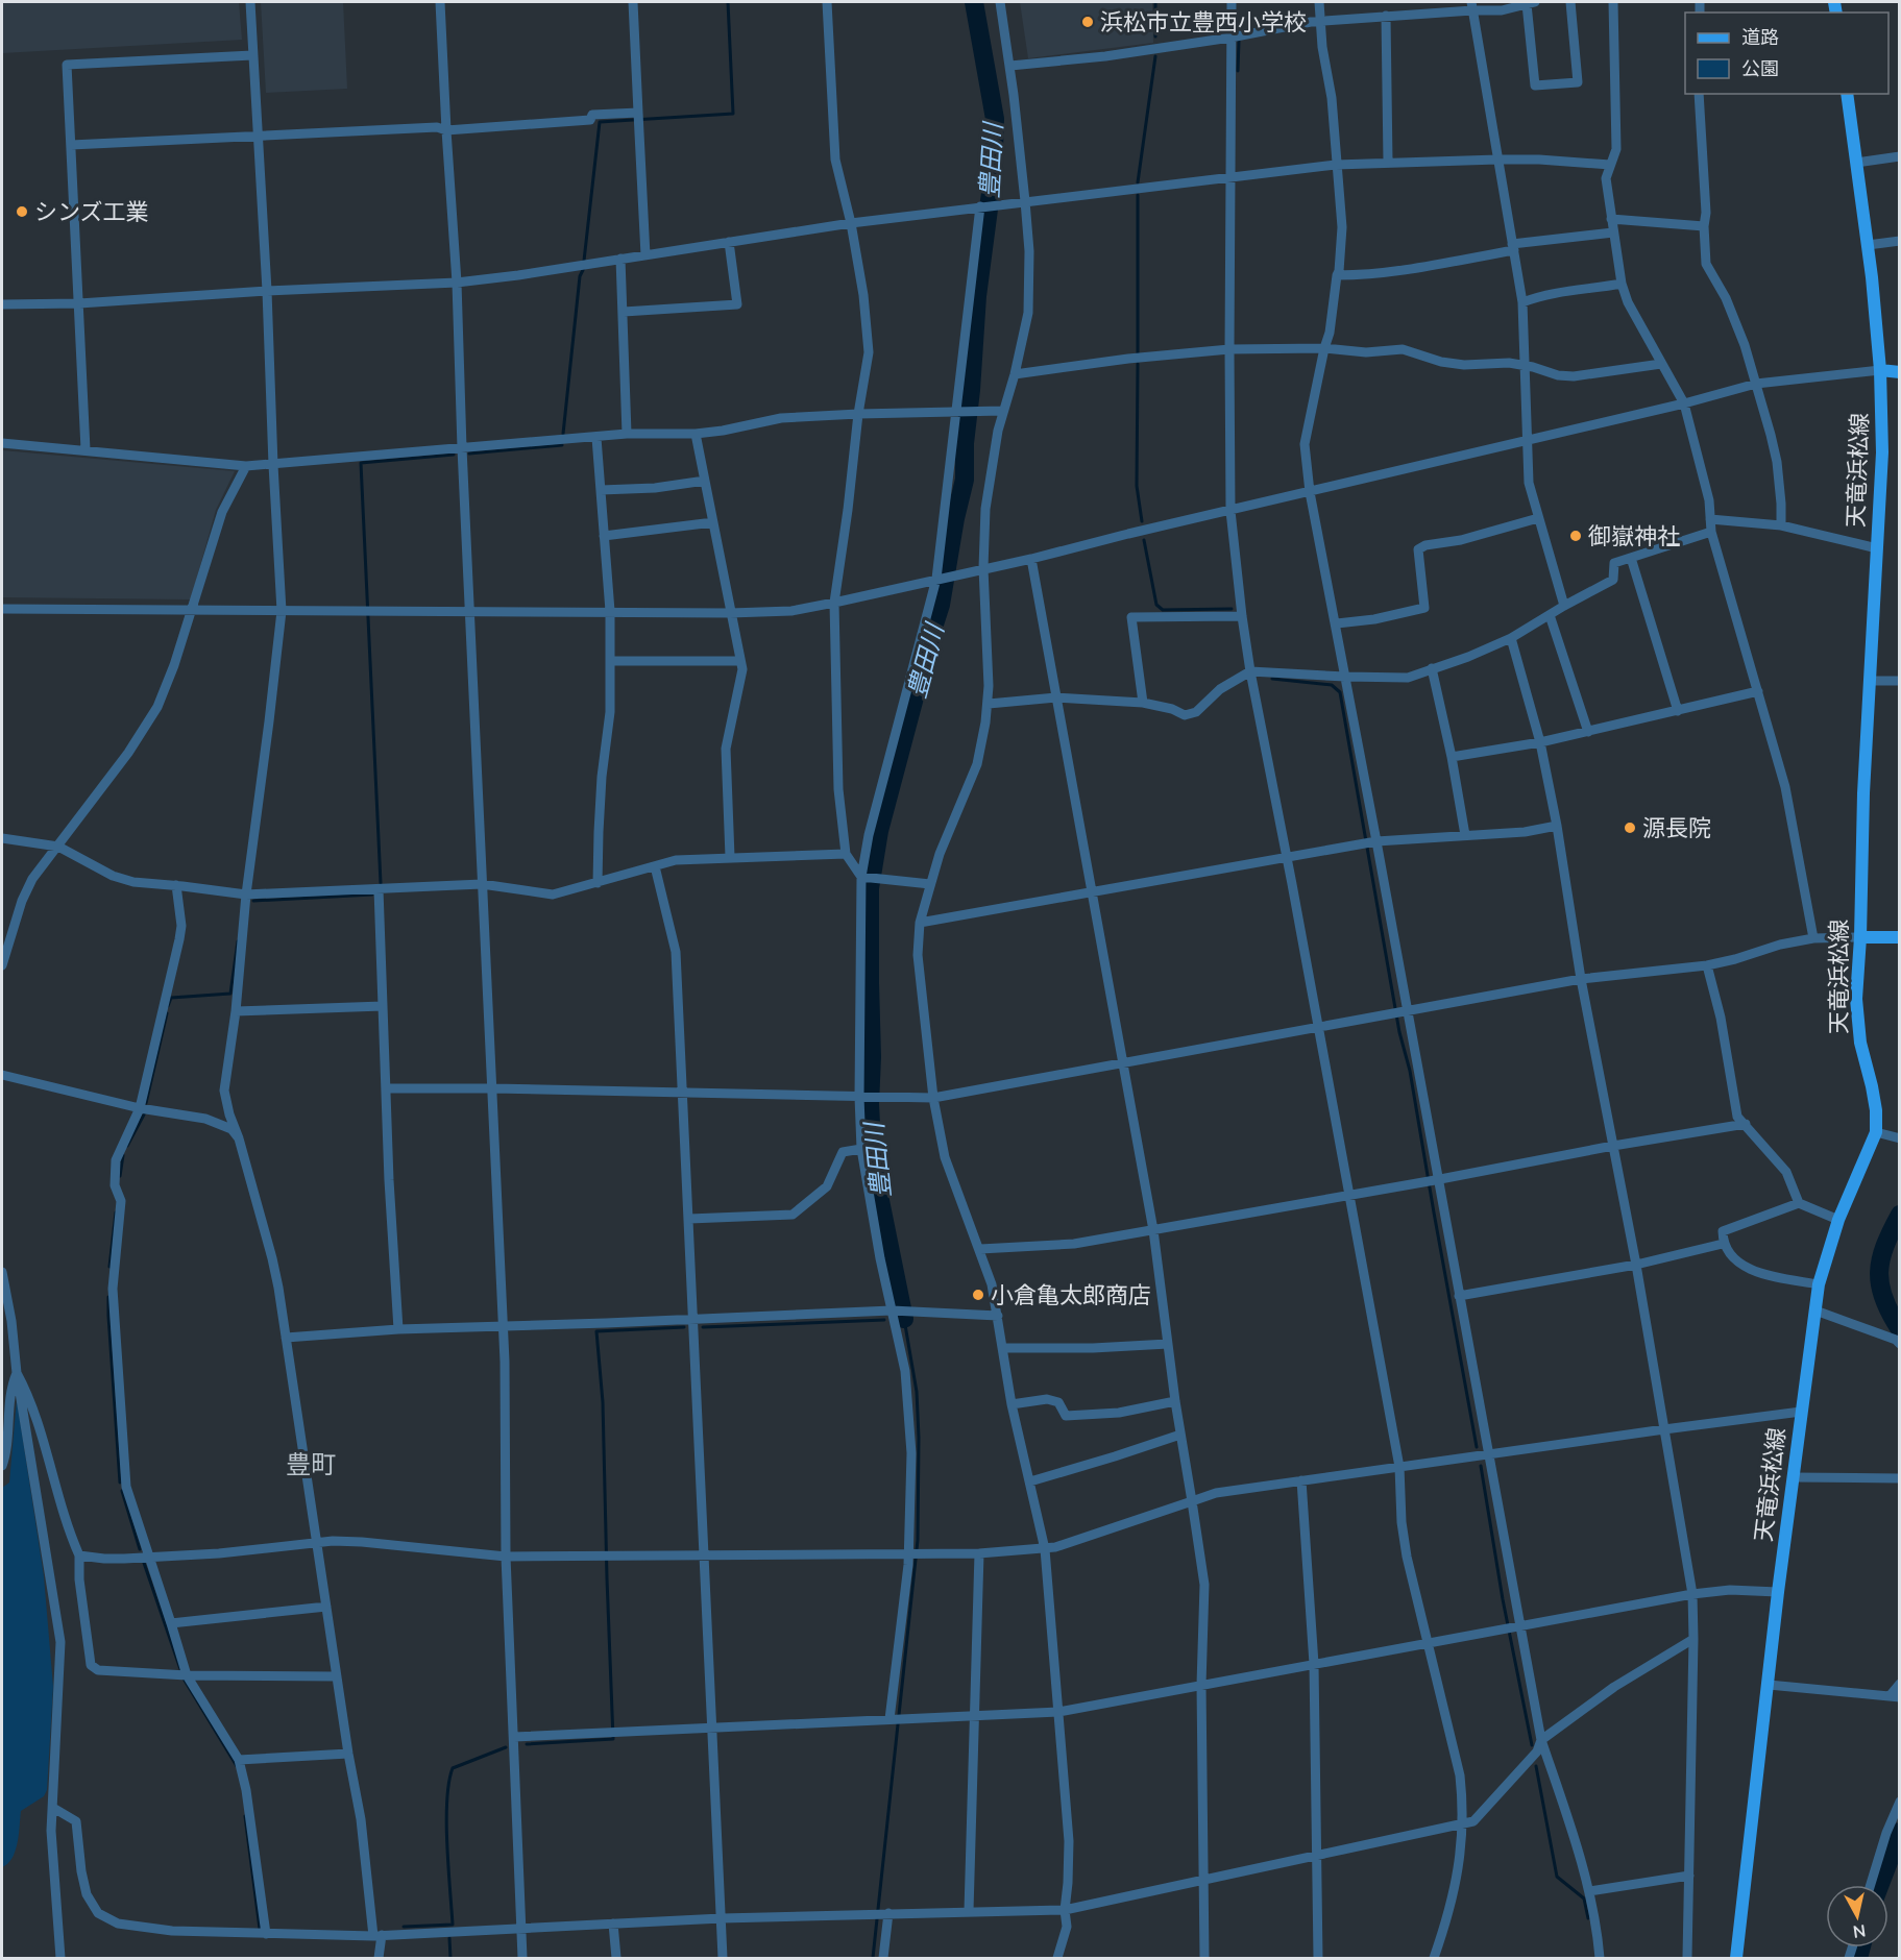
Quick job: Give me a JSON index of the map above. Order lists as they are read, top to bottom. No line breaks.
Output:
{"streets":{"main road":["天竜浜松線"]},"districts":["豊町"],"water":["豊田川"],"places":["浜松市立豊西小学校","シンズ工業","御嶽神社","源長院","小倉亀太郎商店"],"legend":["道路","公園"],"north":"bottom"}
